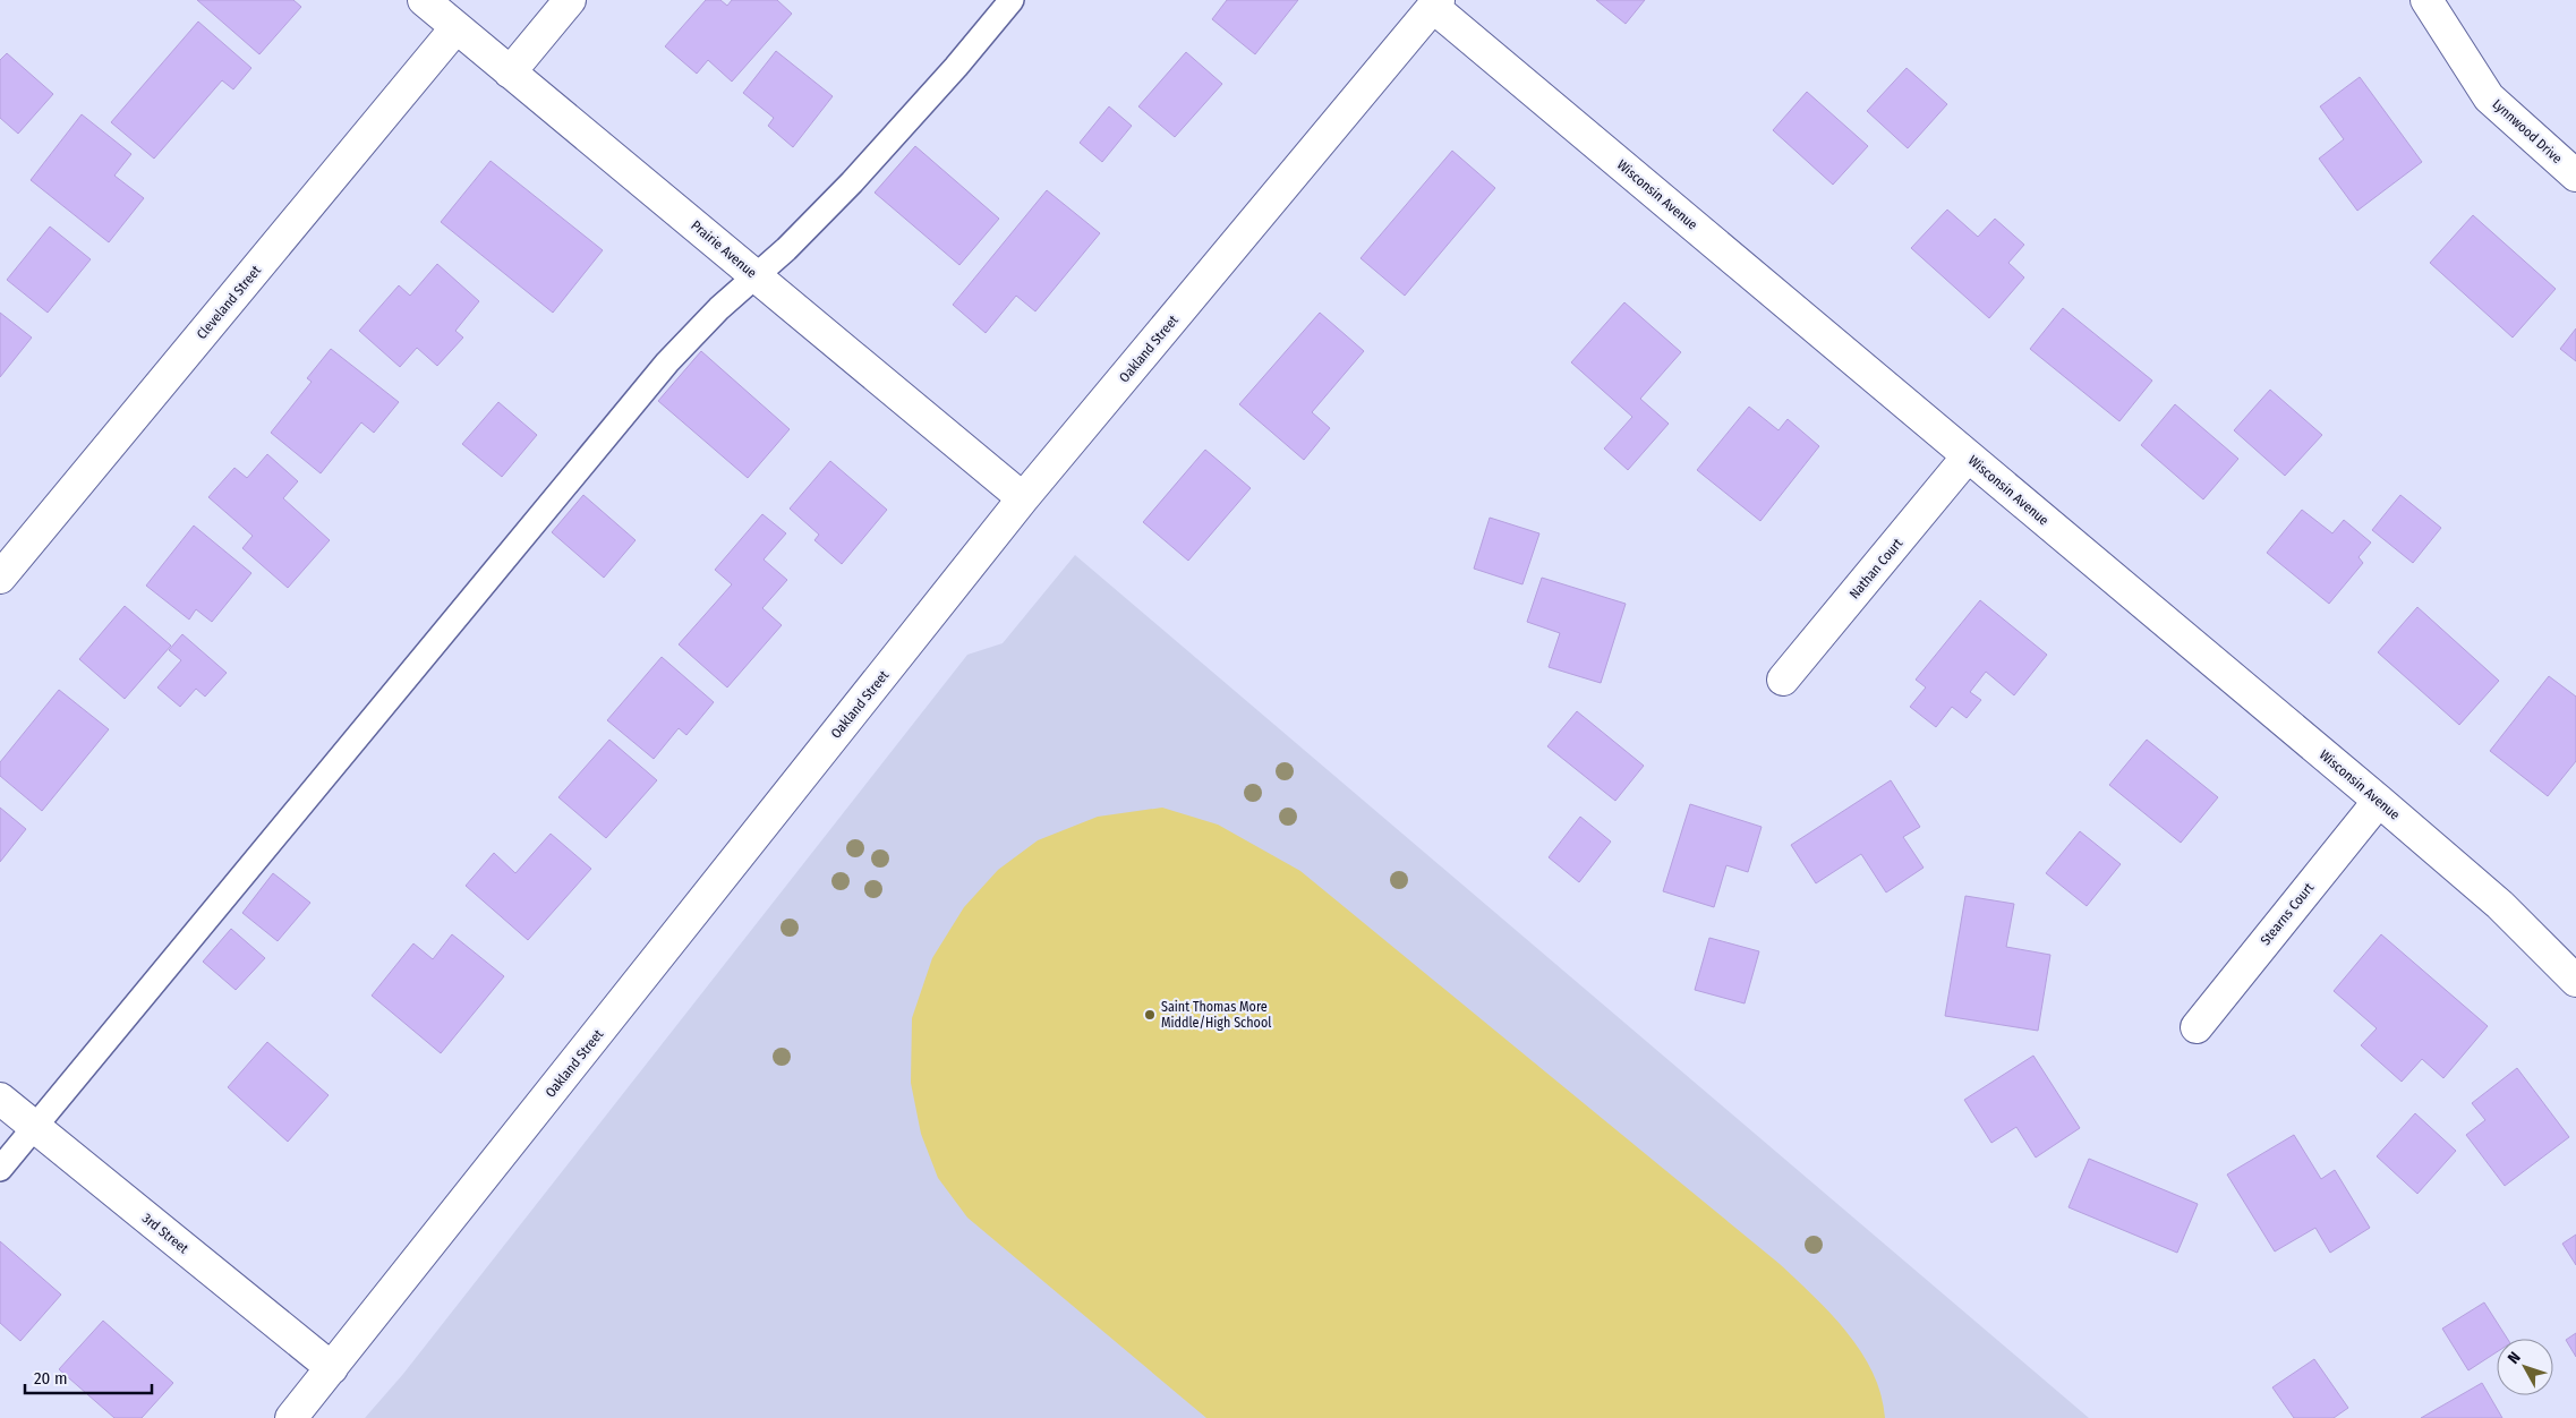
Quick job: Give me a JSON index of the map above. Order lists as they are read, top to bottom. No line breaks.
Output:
{"streets":{"street":["Lynnwood Drive","Wisconsin Avenue","Prairie Avenue","Cleveland Street","Oakland Street","Nathan Court","Stearns Court","3rd Street"]},"crossings":[["Wisconsin Avenue","Oakland Street"],["Wisconsin Avenue","Nathan Court"],["Wisconsin Avenue","Stearns Court"],["Prairie Avenue","Cleveland Street"],["Prairie Avenue","Oakland Street"],["Oakland Street","3rd Street"]],"places":["Saint Thomas More Middle/High School"],"scale_bar":"20 m","north":"top left"}
